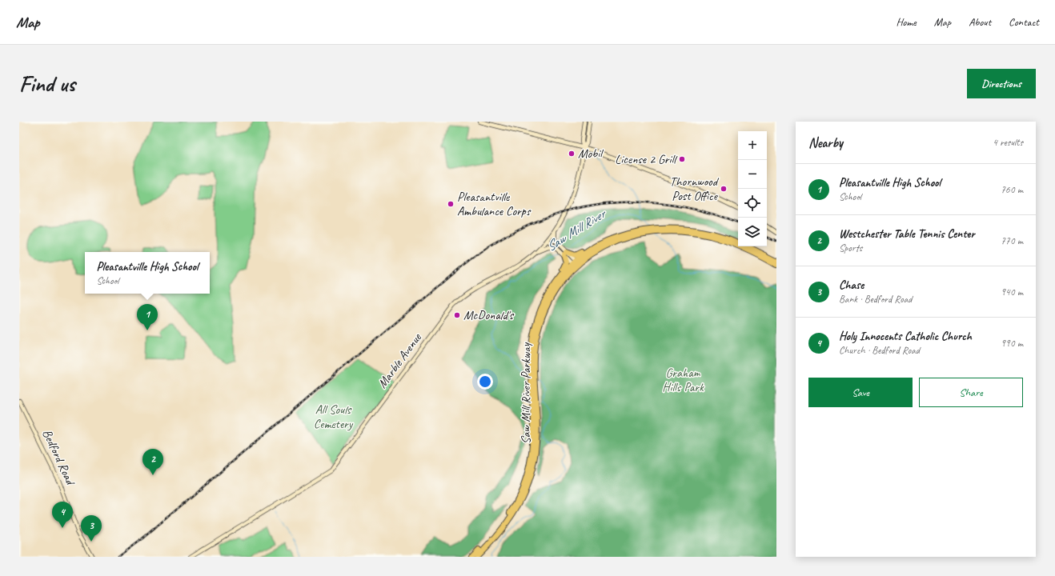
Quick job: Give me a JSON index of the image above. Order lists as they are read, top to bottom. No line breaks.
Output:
{"streets":{"highway":["Saw Mill River Parkway"],"street":["Marble Avenue","Bedford Road"]},"water":["Saw Mill River"],"parks":["Graham Hills Park","All Souls Cemetery"],"places":["Mobil","License 2 Grill","Thornwood Post Office","Pleasantville Ambulance Corps","McDonald's"],"page":{"header":"Map","nav":["Home","Map","About","Contact"],"buttons":["Directions",["Save","Share"]],"title":"Find us","heading":["Nearby","4 results"],"map_buttons":["+","−"],"list":[{"mark":"1","name":"Pleasantville High School","note":"School","value":"760 m"},{"mark":"2","name":"Westchester Table Tennis Center","note":"Sports","value":"770 m"},{"mark":"3","name":"Chase","note":"Bank · Bedford Road","value":"940 m"},{"mark":"4","name":"Holy Innocents Catholic Church","note":"Church · Bedford Road","value":"990 m"}],"popup":["Pleasantville High School","School"],"pins":["1","2","4","3"]}}
